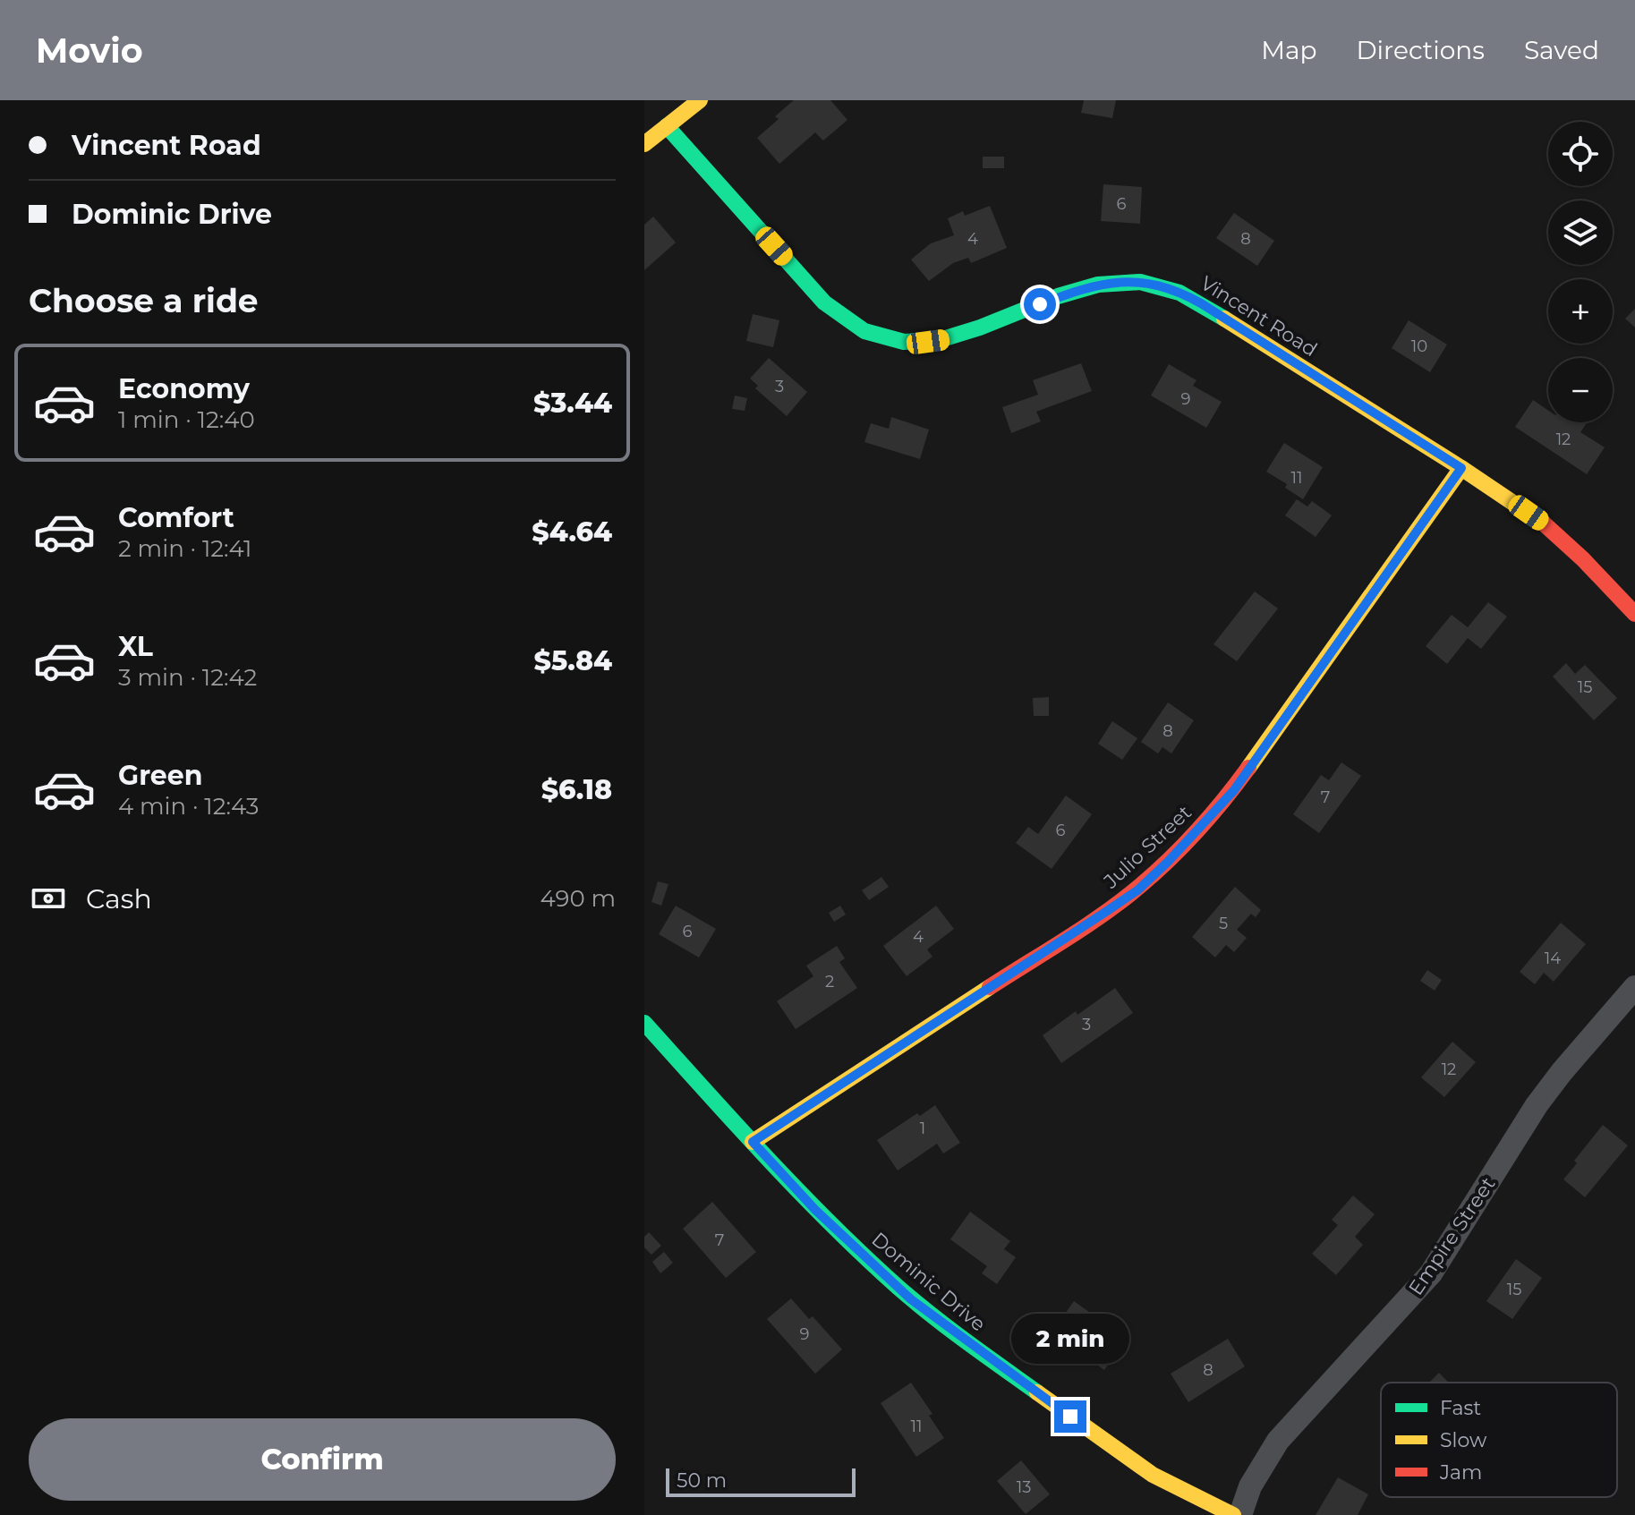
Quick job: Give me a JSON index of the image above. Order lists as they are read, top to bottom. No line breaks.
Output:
{"streets":{"street":["Vincent Road","Julio Street","Empire Street","Dominic Drive"]},"crossings":[["Vincent Road","Julio Street"],["Julio Street","Dominic Drive"]],"house_numbers":["6","4","8","10","3","9","12","11","15","8","7","6","5","6","4","14","2","3","12","1","7","15","9","8","11","13"],"legend":["Fast","Slow","Jam"],"scale_bar":"50 m","page":{"header":"Movio","nav":["Map","Directions","Saved"],"banner":["Vincent Road","Dominic Drive"],"map_buttons":["+","−"],"heading":"Choose a ride","list":[{"name":"Economy","note":"1 min · 12:40","value":"$3.44"},{"name":"Comfort","note":"2 min · 12:41","value":"$4.64"},{"name":"XL","note":"3 min · 12:42","value":"$5.84"},{"name":"Green","note":"4 min · 12:43","value":"$6.18"}],"pay":["Cash","490 m"],"bubble":"2 min","buttons":"Confirm","scale":"50 m"}}
